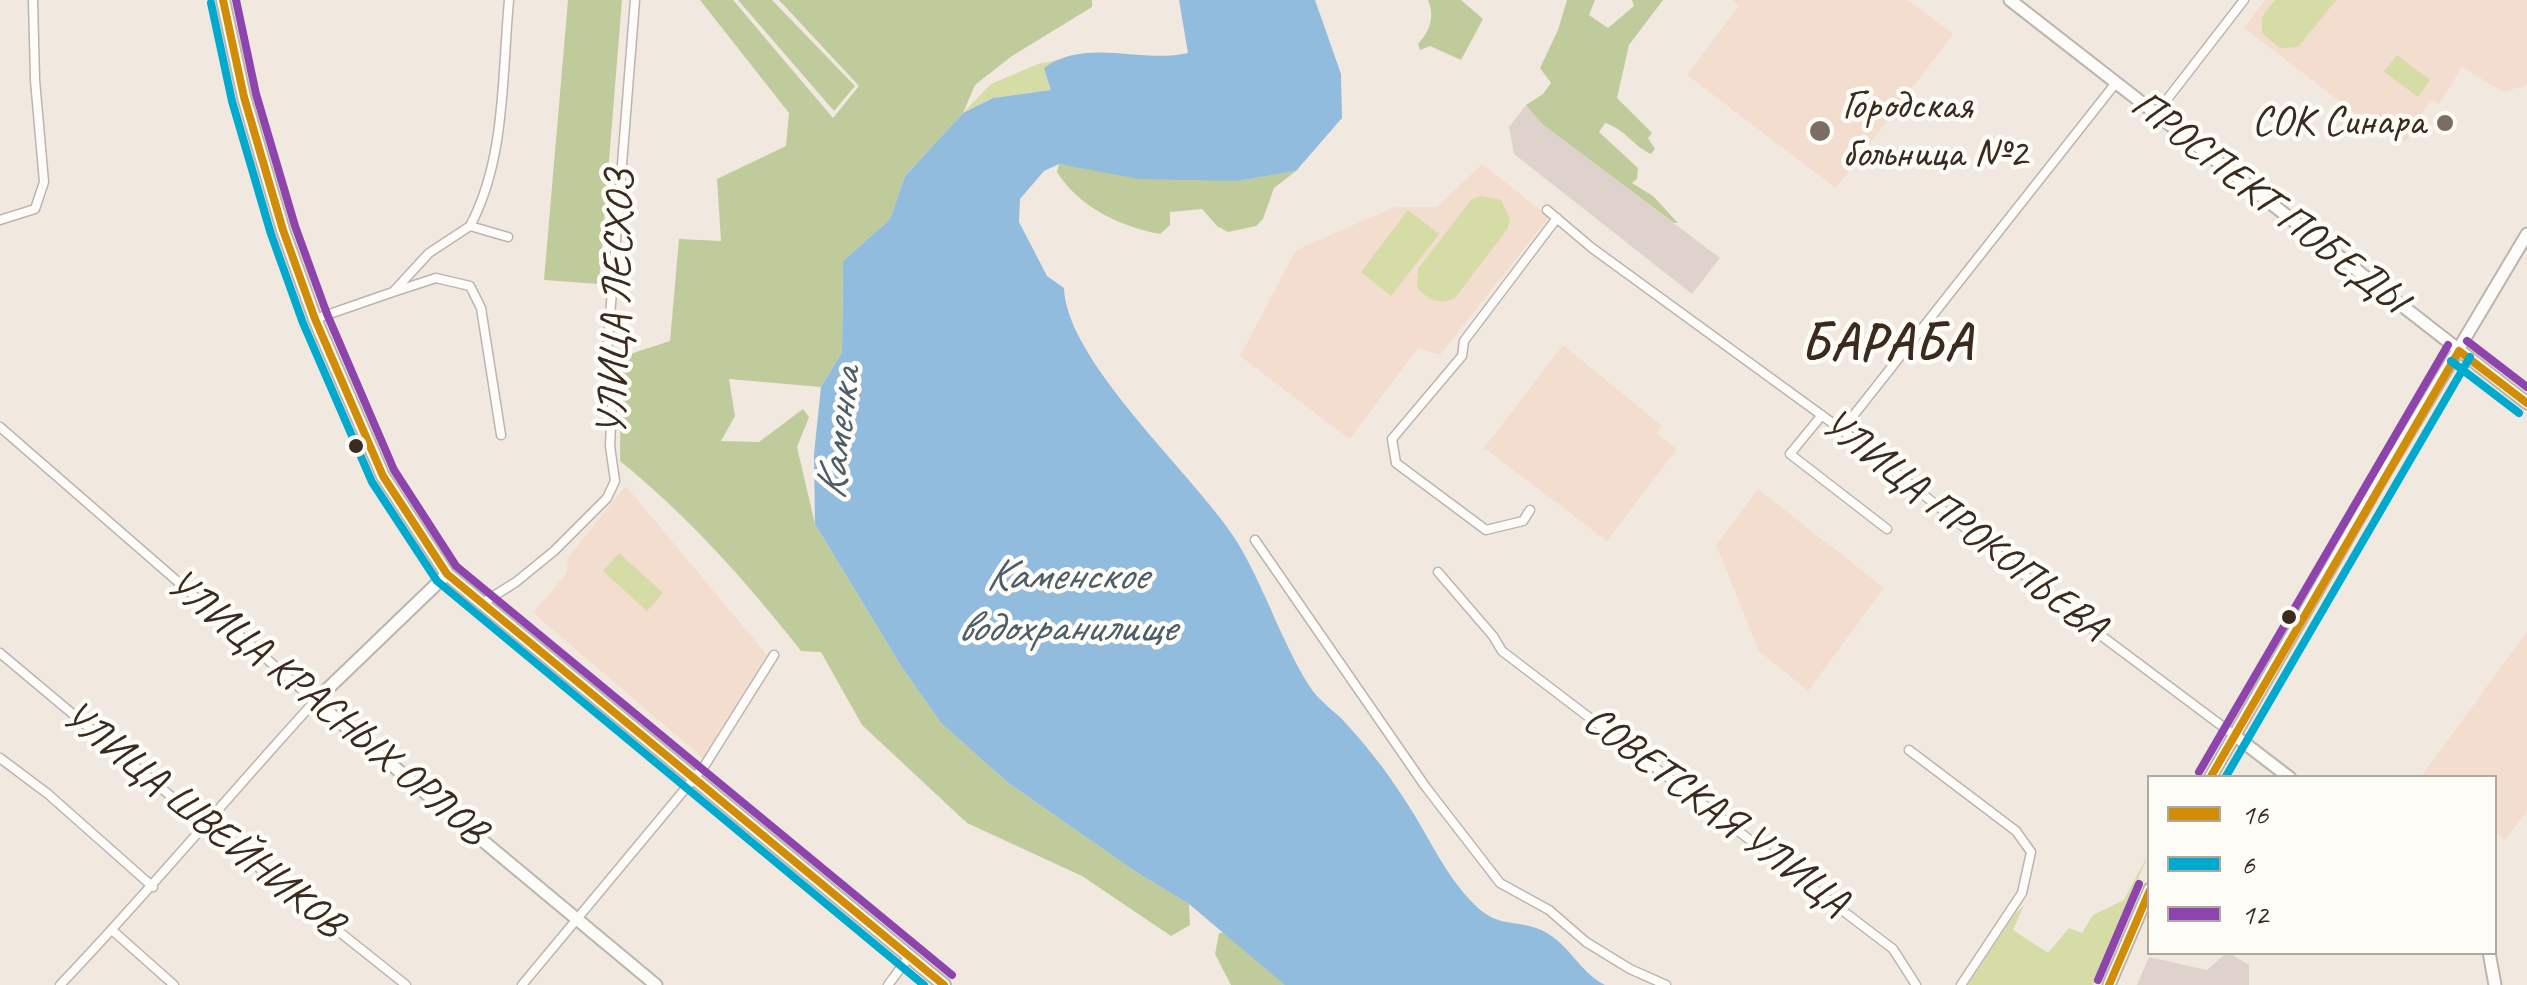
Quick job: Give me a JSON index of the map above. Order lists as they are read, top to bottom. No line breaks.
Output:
{"streets":{"street":["ПРОСПЕКТ ПОБЕДЫ","УЛИЦА ЛЕСХОЗ","УЛИЦА ПРОКОПЬЕВА","УЛИЦА КРАСНЫХ ОРЛОВ","СОВЕТСКАЯ УЛИЦА","УЛИЦА ШВЕЙНИКОВ"]},"districts":["БАРАБА"],"water":["Каменка","Каменское водохранилище"],"places":["СОК Синара","Городская больница №2"],"lines":["transit line 16","transit line 12","transit line 6"],"legend":["16","6","12"]}
